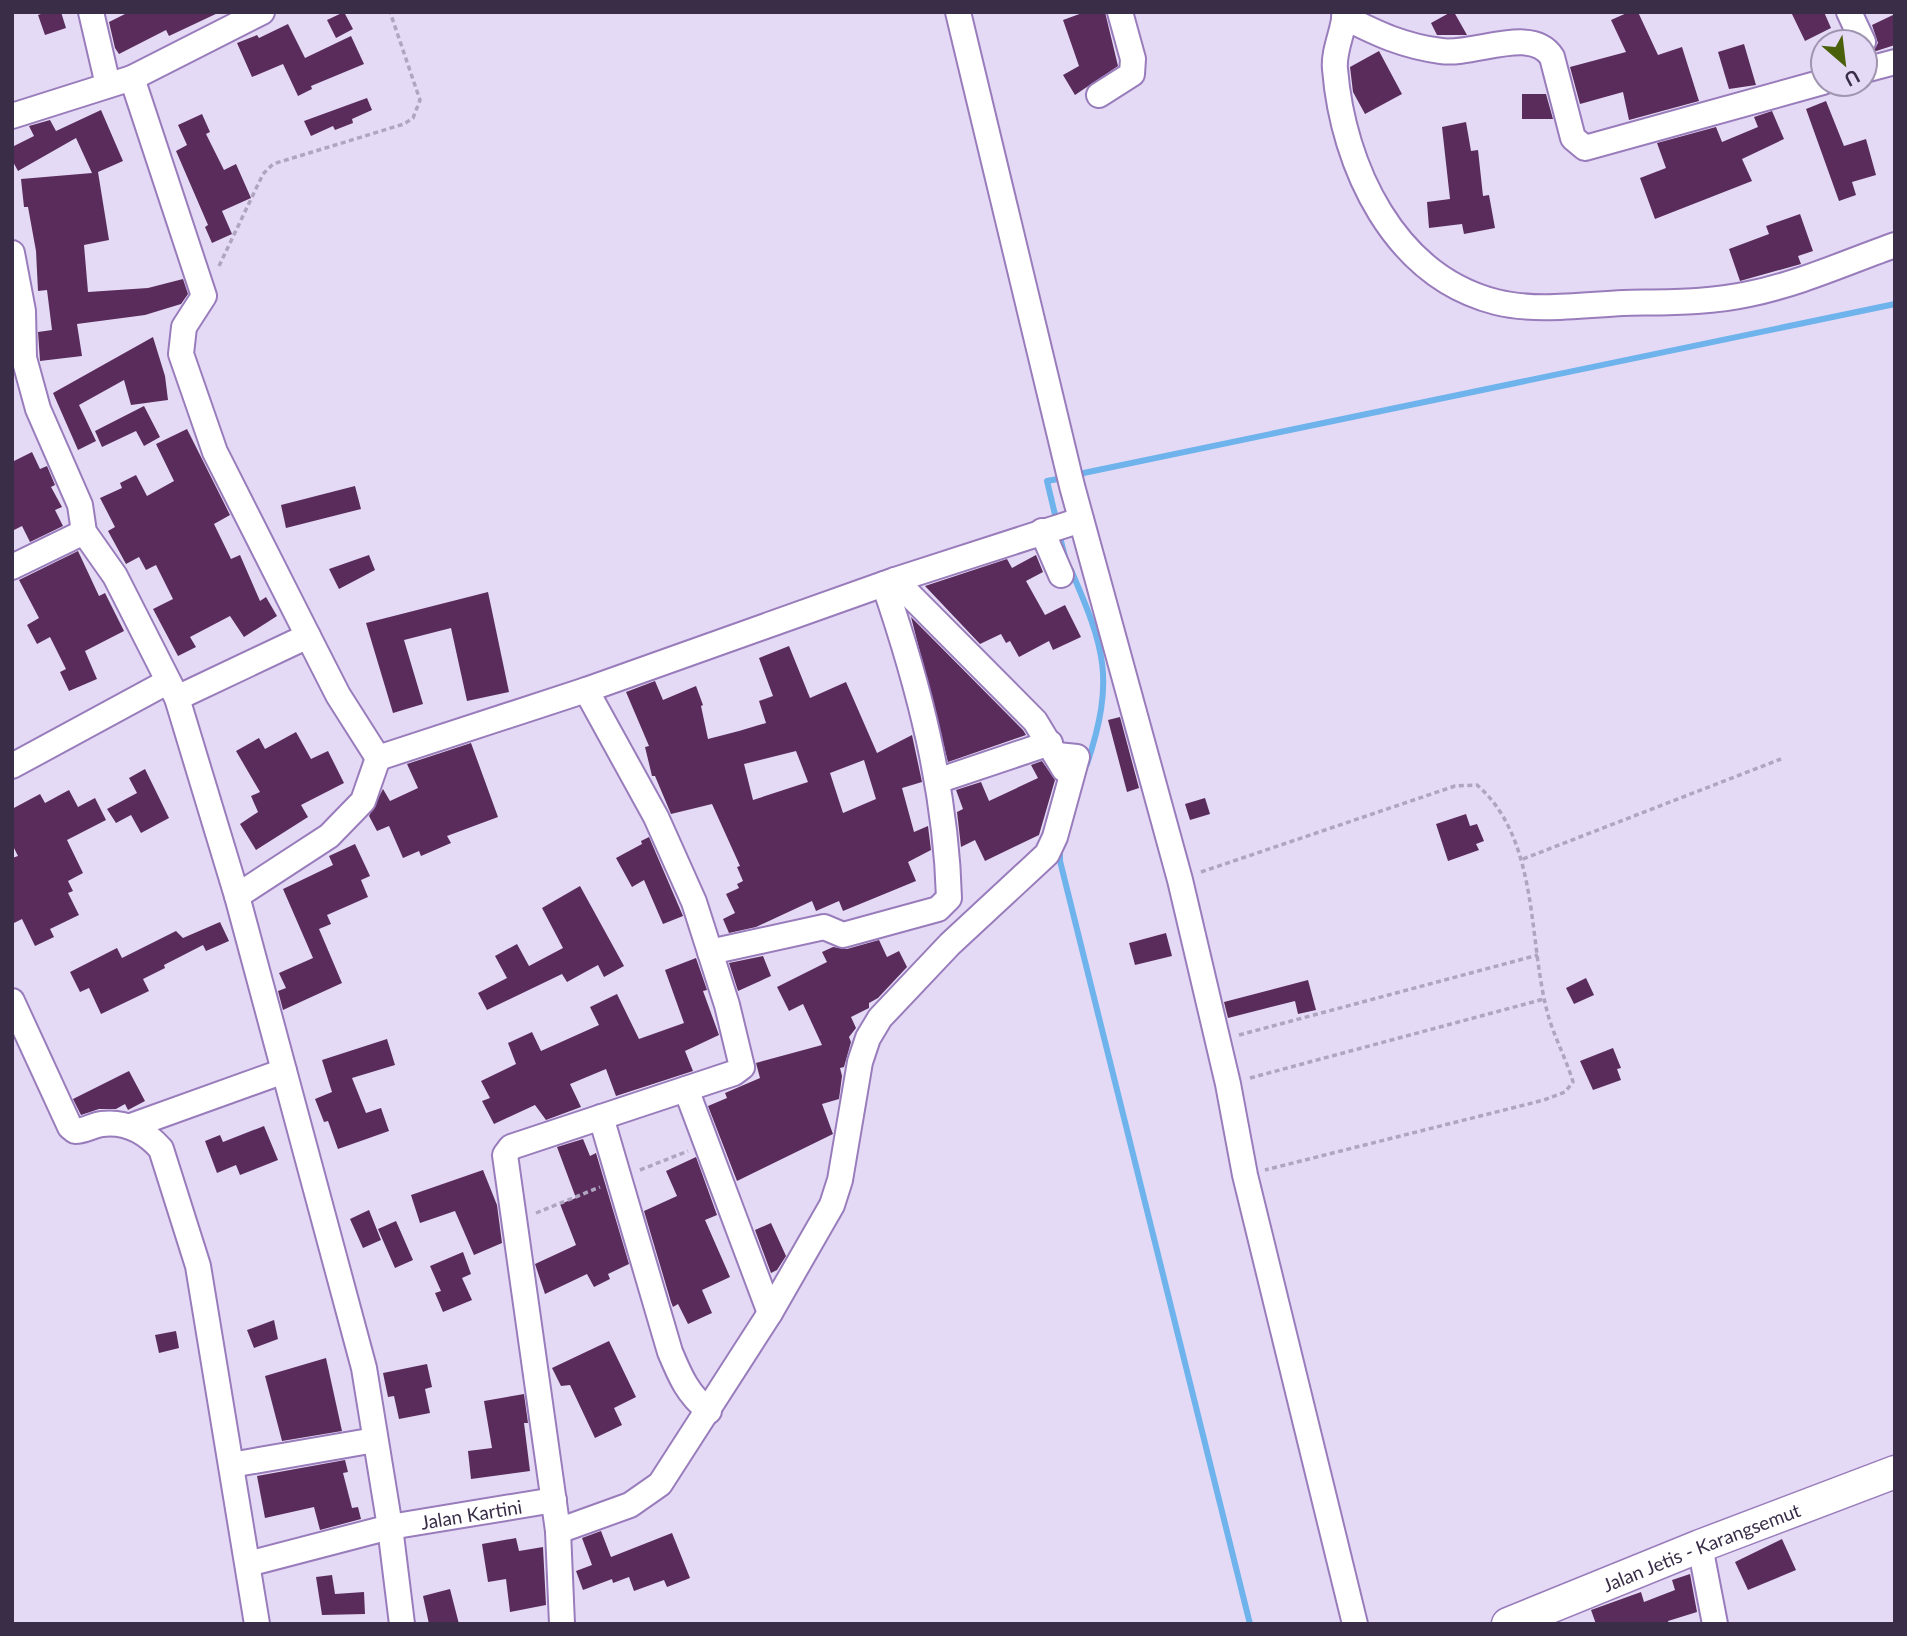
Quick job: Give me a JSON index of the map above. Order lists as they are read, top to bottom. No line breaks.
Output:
{"streets":{"main road":["Jalan Jetis - Karangsemut"],"street":["Jalan Kartini"]},"north":"bottom right"}
